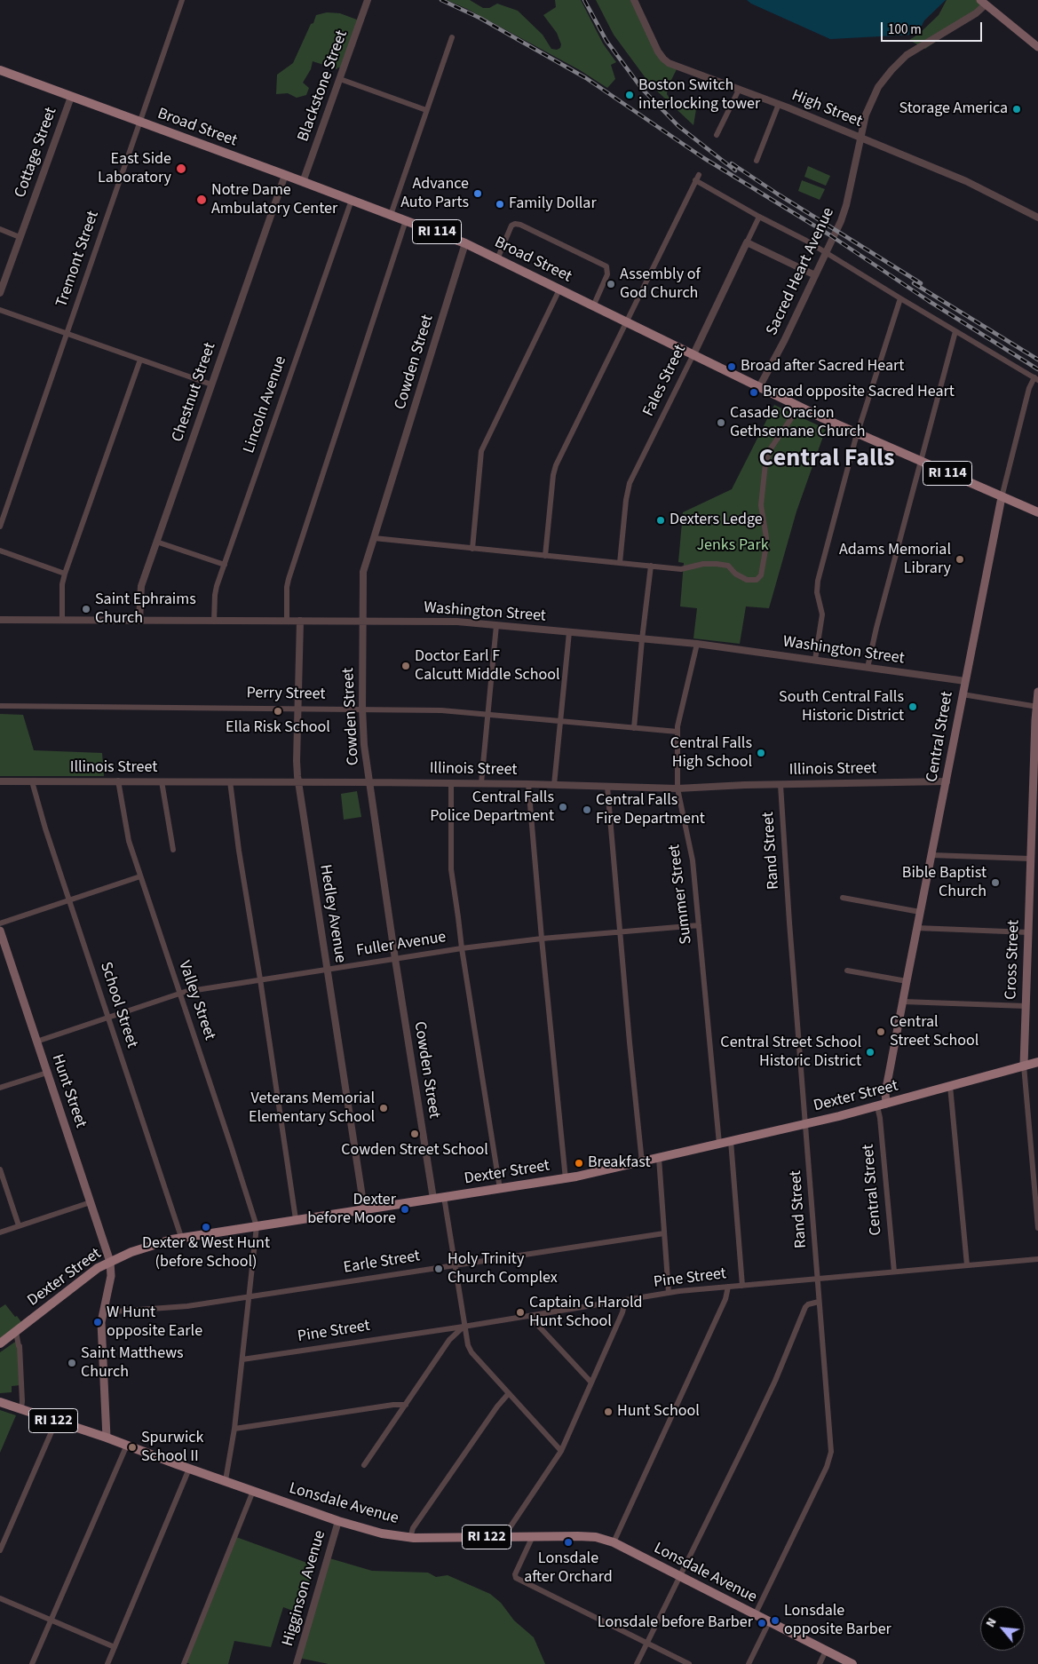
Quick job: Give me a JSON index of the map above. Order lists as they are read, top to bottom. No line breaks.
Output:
{"streets":{"main road":["Broad Street","RI 114","Central Street","Cross Street","Hunt Street","Dexter Street","RI 122","Lonsdale Avenue"],"street":["Blackstone Street","High Street","Cottage Street","Tremont Street","Sacred Heart Avenue","Cowden Street","Fales Street","Chestnut Street","Lincoln Avenue","Washington Street","Perry Street","Illinois Street","Rand Street","Summer Street","Hedley Avenue","Fuller Avenue","Valley Street","School Street","Earle Street","Pine Street","Higginson Avenue"]},"crossings":[["Blackstone Street","Broad Street"],["High Street","Sacred Heart Avenue"],["Broad Street","Cottage Street"],["Broad Street","Tremont Street"],["Broad Street","Sacred Heart Avenue"],["Broad Street","Cowden Street"],["Broad Street","Fales Street"],["Broad Street","Chestnut Street"],["Broad Street","Lincoln Avenue"],["Broad Street","Central Street"],["Cowden Street","Washington Street"],["Cowden Street","Perry Street"],["Cowden Street","Illinois Street"],["Cowden Street","Fuller Avenue"],["Cowden Street","Dexter Street"],["Chestnut Street","Washington Street"],["Lincoln Avenue","Washington Street"],["Washington Street","Central Street"],["Washington Street","Summer Street"],["Washington Street","Hedley Avenue"],["Perry Street","Summer Street"],["Perry Street","Hedley Avenue"],["Central Street","Illinois Street"],["Central Street","Dexter Street"],["Central Street","Pine Street"],["Illinois Street","Rand Street"],["Illinois Street","Summer Street"],["Illinois Street","Hedley Avenue"],["Illinois Street","Valley Street"],["Illinois Street","School Street"],["Rand Street","Dexter Street"],["Rand Street","Pine Street"],["Rand Street","Lonsdale Avenue"],["Summer Street","Fuller Avenue"],["Summer Street","Dexter Street"],["Hedley Avenue","Fuller Avenue"],["Hedley Avenue","Dexter Street"],["Fuller Avenue","Valley Street"],["Fuller Avenue","School Street"],["Fuller Avenue","Hunt Street"],["Cross Street","Dexter Street"],["Valley Street","Dexter Street"],["School Street","Dexter Street"],["Hunt Street","Dexter Street"],["Lonsdale Avenue","Higginson Avenue"]],"districts":["Central Falls"],"parks":["Jenks Park"],"places":["Boston Switch interlocking tower","Storage America","East Side Laboratory","Advance Auto Parts","Notre Dame Ambulatory Center","Family Dollar","Assembly of God Church","Broad after Sacred Heart","Broad opposite Sacred Heart","Casade Oracion Gethsemane Church","Dexters Ledge","Adams Memorial Library","Saint Ephraims Church","Doctor Earl F Calcutt Middle School","South Central Falls Historic District","Ella Risk School","Central Falls High School","Central Falls Police Department","Central Falls Fire Department","Bible Baptist Church","Central Street School","Central Street School Historic District","Veterans Memorial Elementary School","Cowden Street School","Breakfast","Dexter before Moore","Dexter & West Hunt (before School)","Holy Trinity Church Complex","Captain G Harold Hunt School","W Hunt opposite Earle","Saint Matthews Church","Hunt School","Spurwick School II","Lonsdale after Orchard","Lonsdale opposite Barber","Lonsdale before Barber"],"scale_bar":"100 m","north":"top left"}
